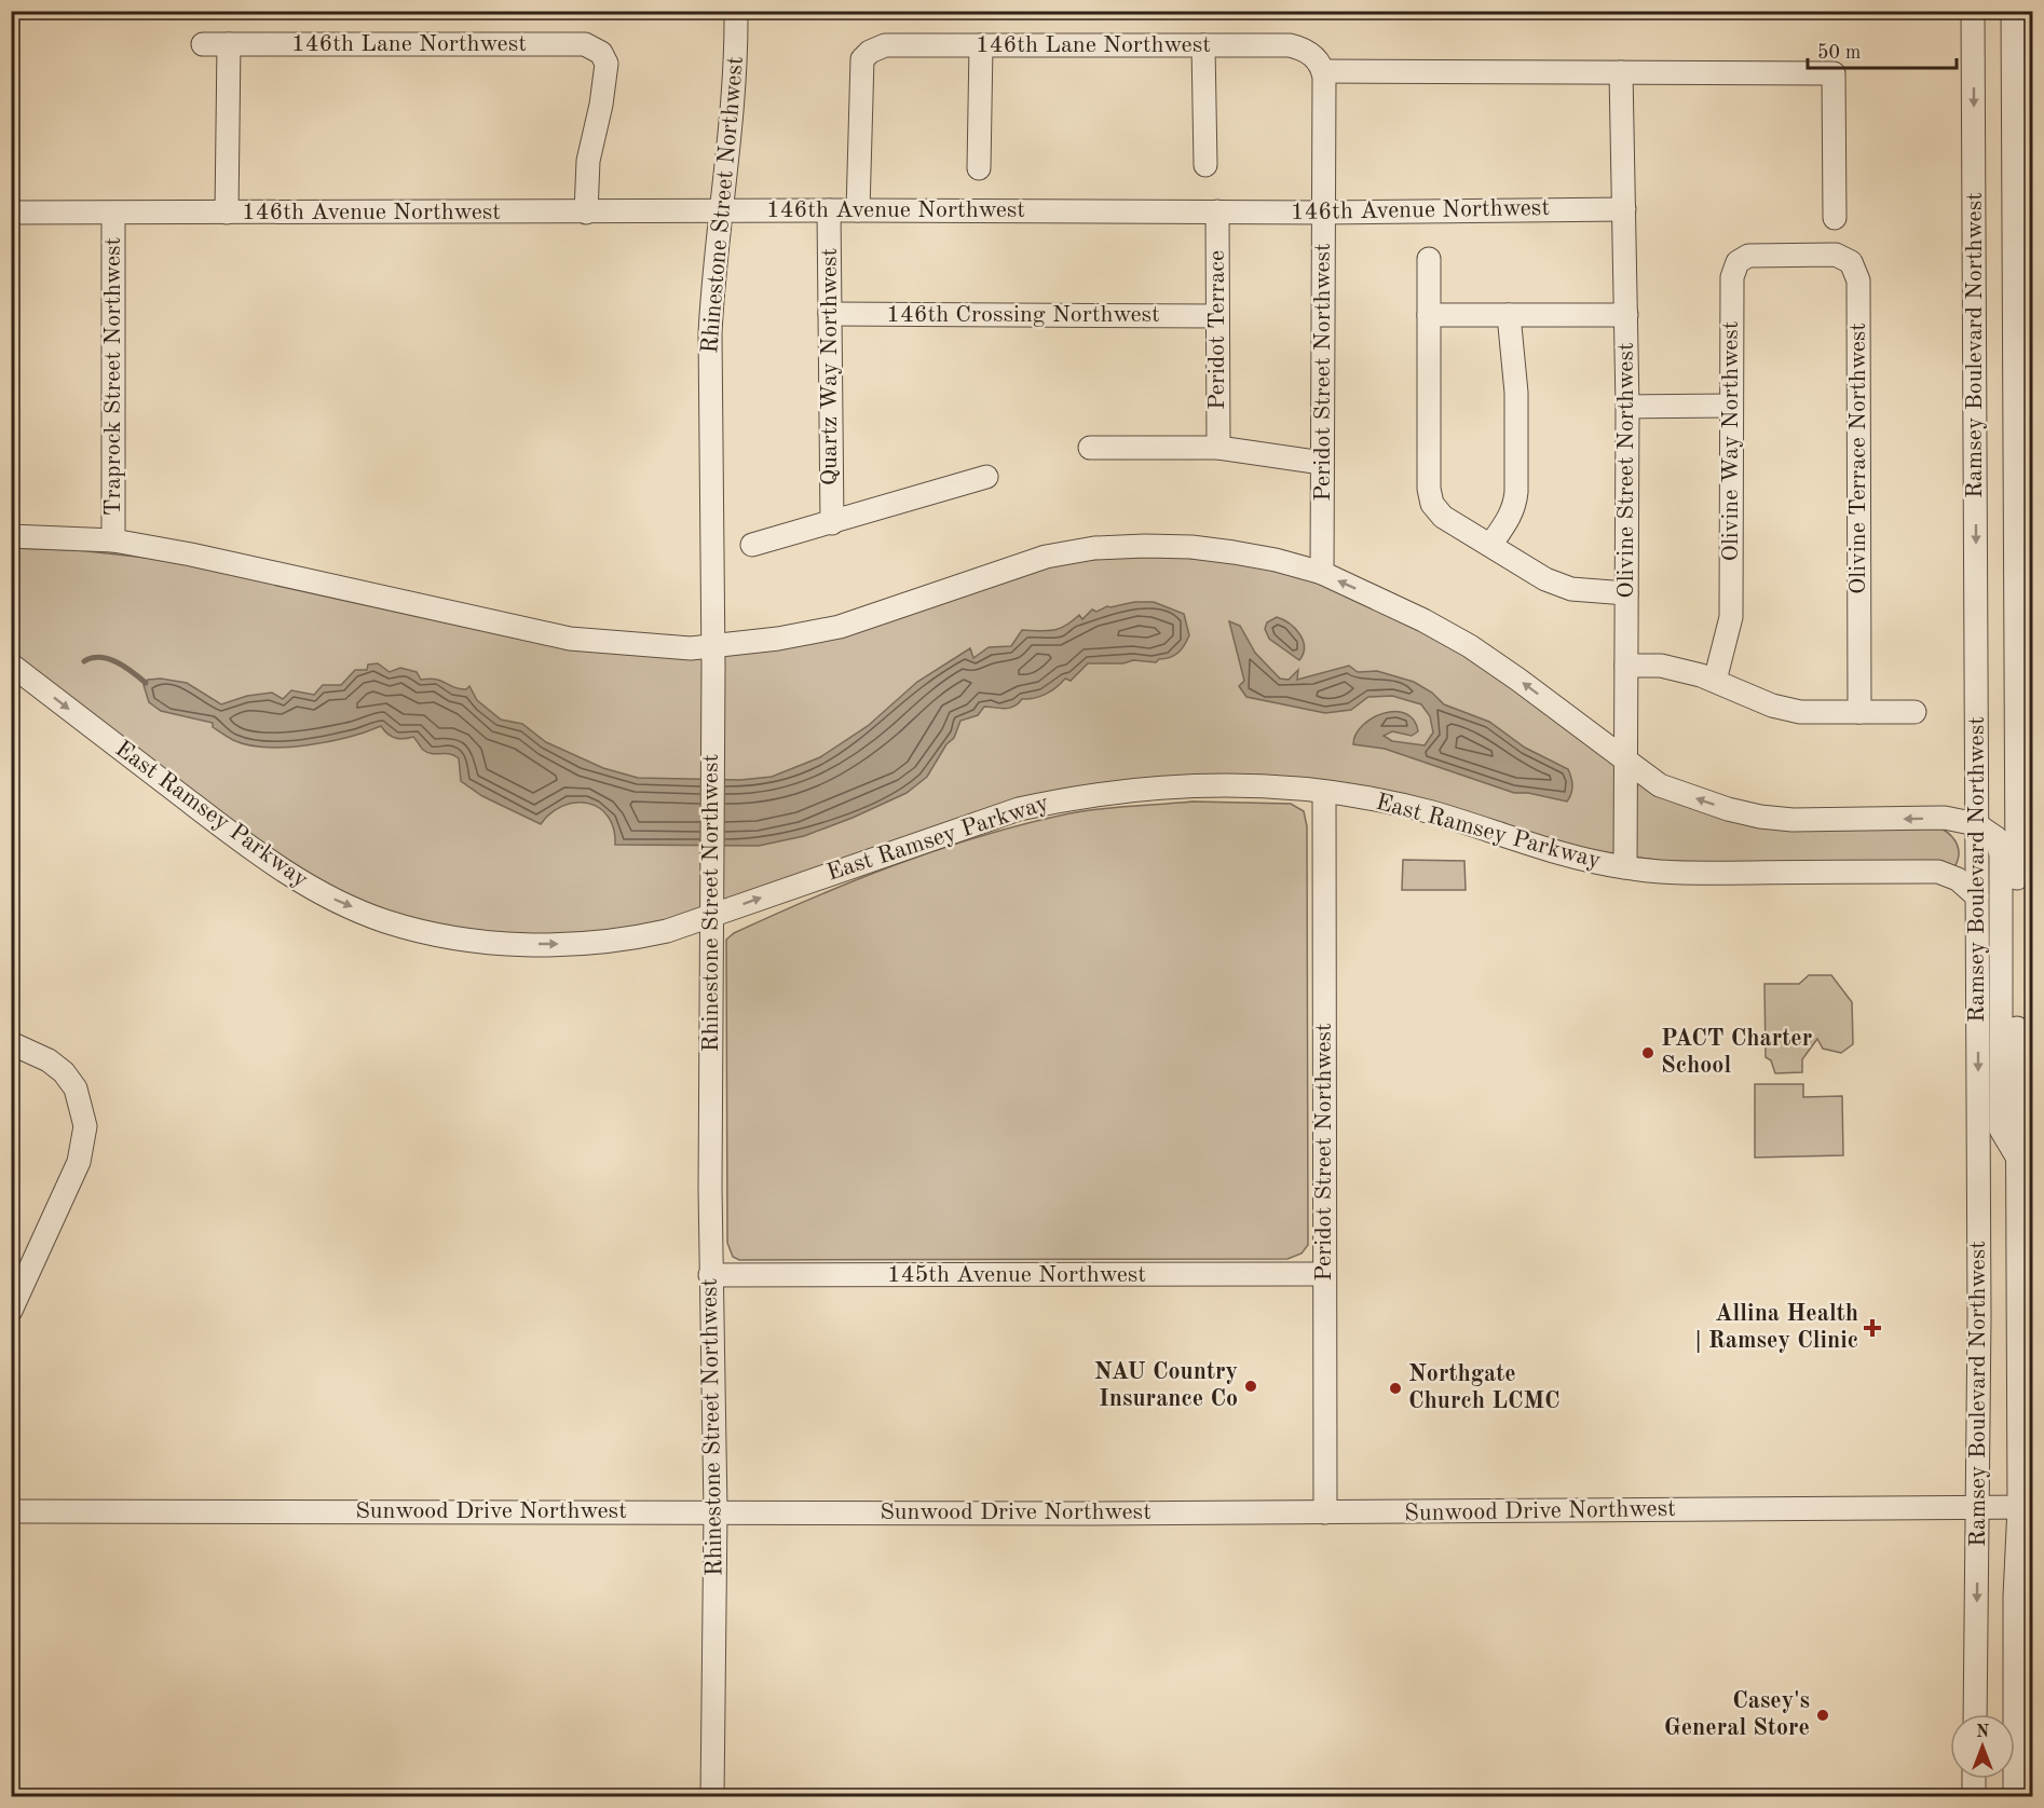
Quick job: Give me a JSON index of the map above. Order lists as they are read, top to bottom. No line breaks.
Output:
{"streets":{"street":["146th Lane Northwest","Rhinestone Street Northwest","146th Avenue Northwest","146th Crossing Northwest","Peridot Terrace","Ramsey Boulevard Northwest","Quartz Way Northwest","Peridot Street Northwest","Traprock Street Northwest","Olivine Way Northwest","Olivine Terrace Northwest","Olivine Street Northwest","East Ramsey Parkway","145th Avenue Northwest","Sunwood Drive Northwest"]},"crossings":[["146th Lane Northwest","146th Avenue Northwest"],["146th Lane Northwest","Peridot Street Northwest"],["146th Lane Northwest","Olivine Street Northwest"],["Rhinestone Street Northwest","146th Avenue Northwest"],["Rhinestone Street Northwest","East Ramsey Parkway"],["Rhinestone Street Northwest","145th Avenue Northwest"],["Rhinestone Street Northwest","Sunwood Drive Northwest"],["146th Avenue Northwest","Peridot Terrace"],["146th Avenue Northwest","Quartz Way Northwest"],["146th Avenue Northwest","Peridot Street Northwest"],["146th Avenue Northwest","Traprock Street Northwest"],["146th Avenue Northwest","Olivine Street Northwest"],["146th Crossing Northwest","Peridot Terrace"],["146th Crossing Northwest","Quartz Way Northwest"],["Ramsey Boulevard Northwest","East Ramsey Parkway"],["Ramsey Boulevard Northwest","Sunwood Drive Northwest"],["Peridot Street Northwest","East Ramsey Parkway"],["Peridot Street Northwest","145th Avenue Northwest"],["Peridot Street Northwest","Sunwood Drive Northwest"],["Olivine Way Northwest","Olivine Terrace Northwest"],["Olivine Street Northwest","East Ramsey Parkway"]],"one_way":["East Ramsey Parkway"],"places":{"other":["PACT Charter School","NAU Country Insurance Co","Northgate Church LCMC","Casey's General Store"],"health":["Allina Health | Ramsey Clinic"]},"scale_bar":"50 m","north":"top"}
